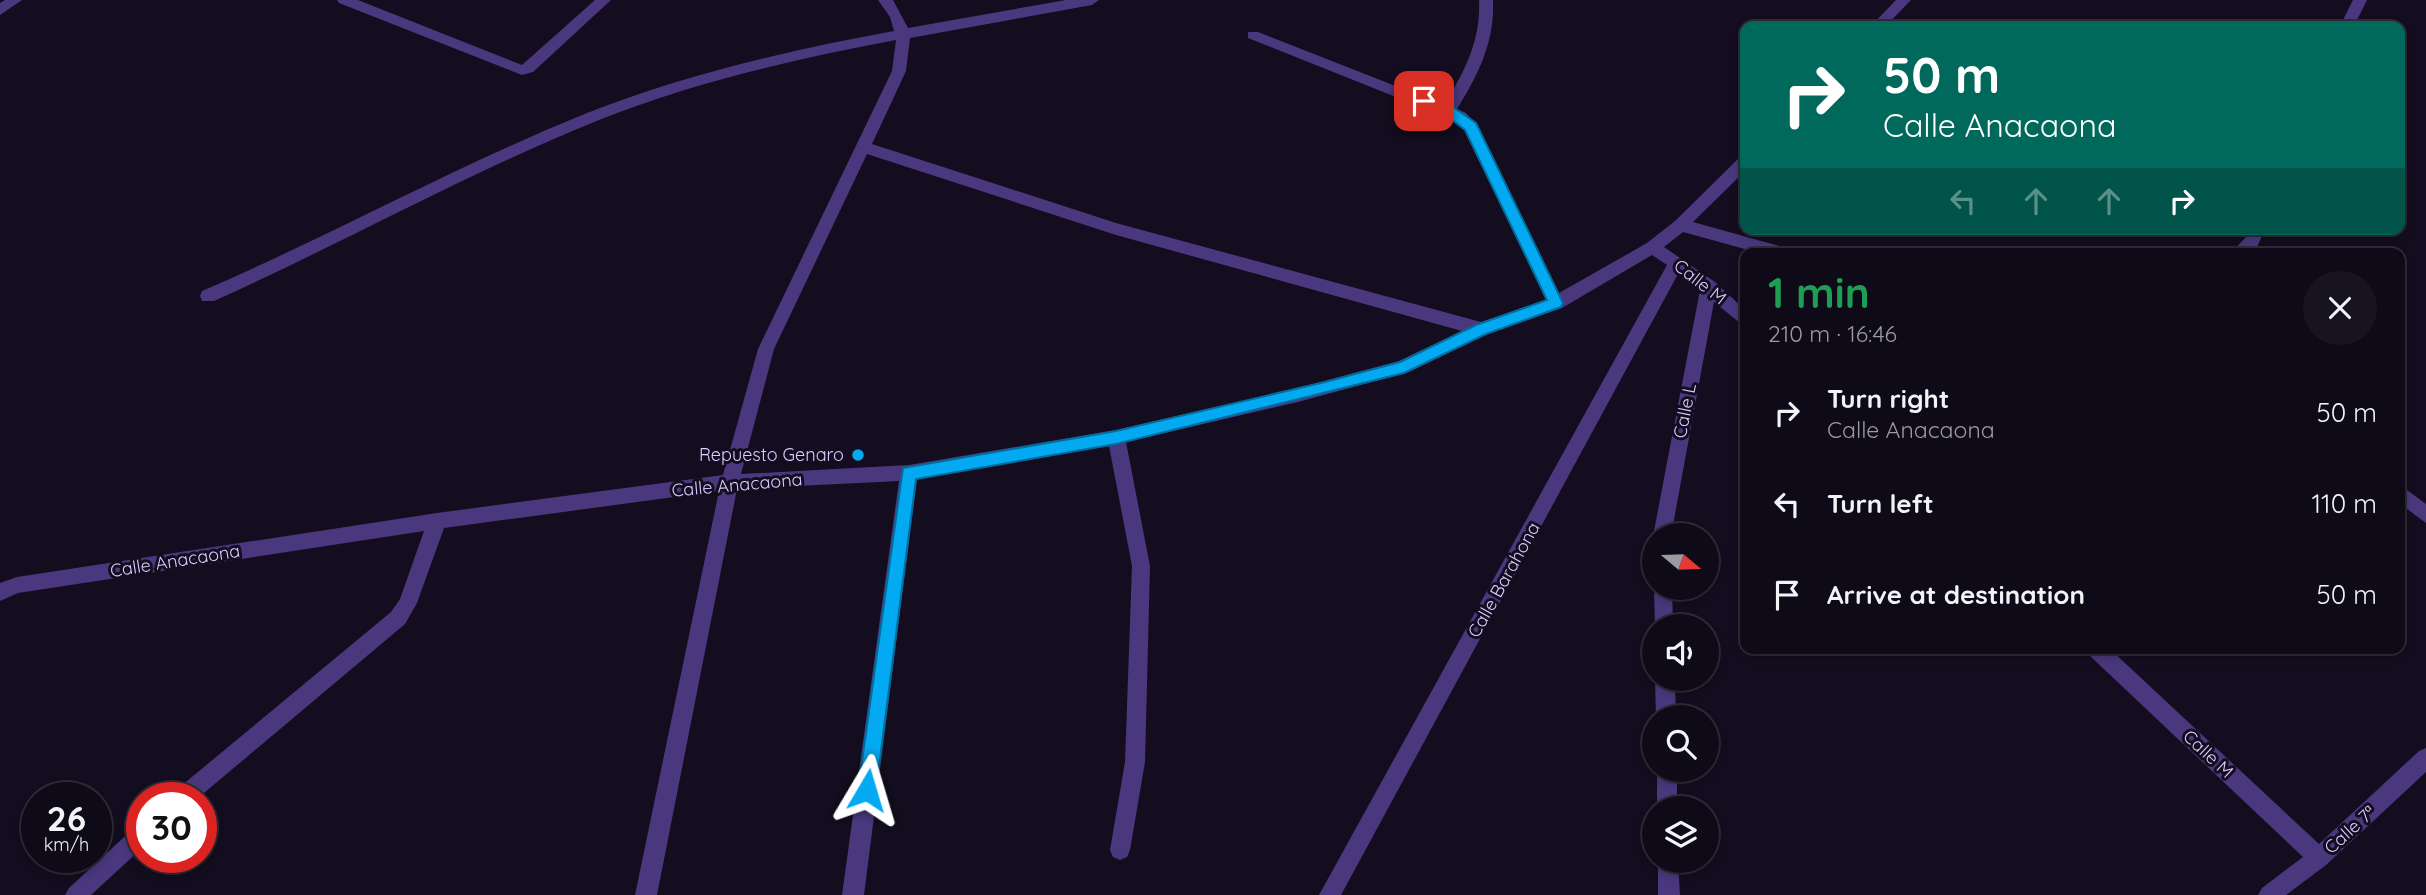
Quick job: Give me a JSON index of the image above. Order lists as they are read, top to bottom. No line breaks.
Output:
{"streets":{"street":["Calle M","Calle L","Calle Anacaona","Calle Barahona","Calle 7ª"]},"crossings":[["Calle M","Calle L"],["Calle M","Calle Anacaona"],["Calle M","Calle Barahona"],["Calle M","Calle 7ª"]],"places":["Repuesto Genaro"],"north":"right","page":{"turn":["50 m","Calle Anacaona"],"heading":["1 min","210 m · 16:46"],"list":[{"name":"Turn right","note":"Calle Anacaona","value":"50 m"},{"name":"Turn left","value":"110 m"},{"name":"Arrive at destination","value":"50 m"}],"speed":"26 km/h","limit":"30"}}
